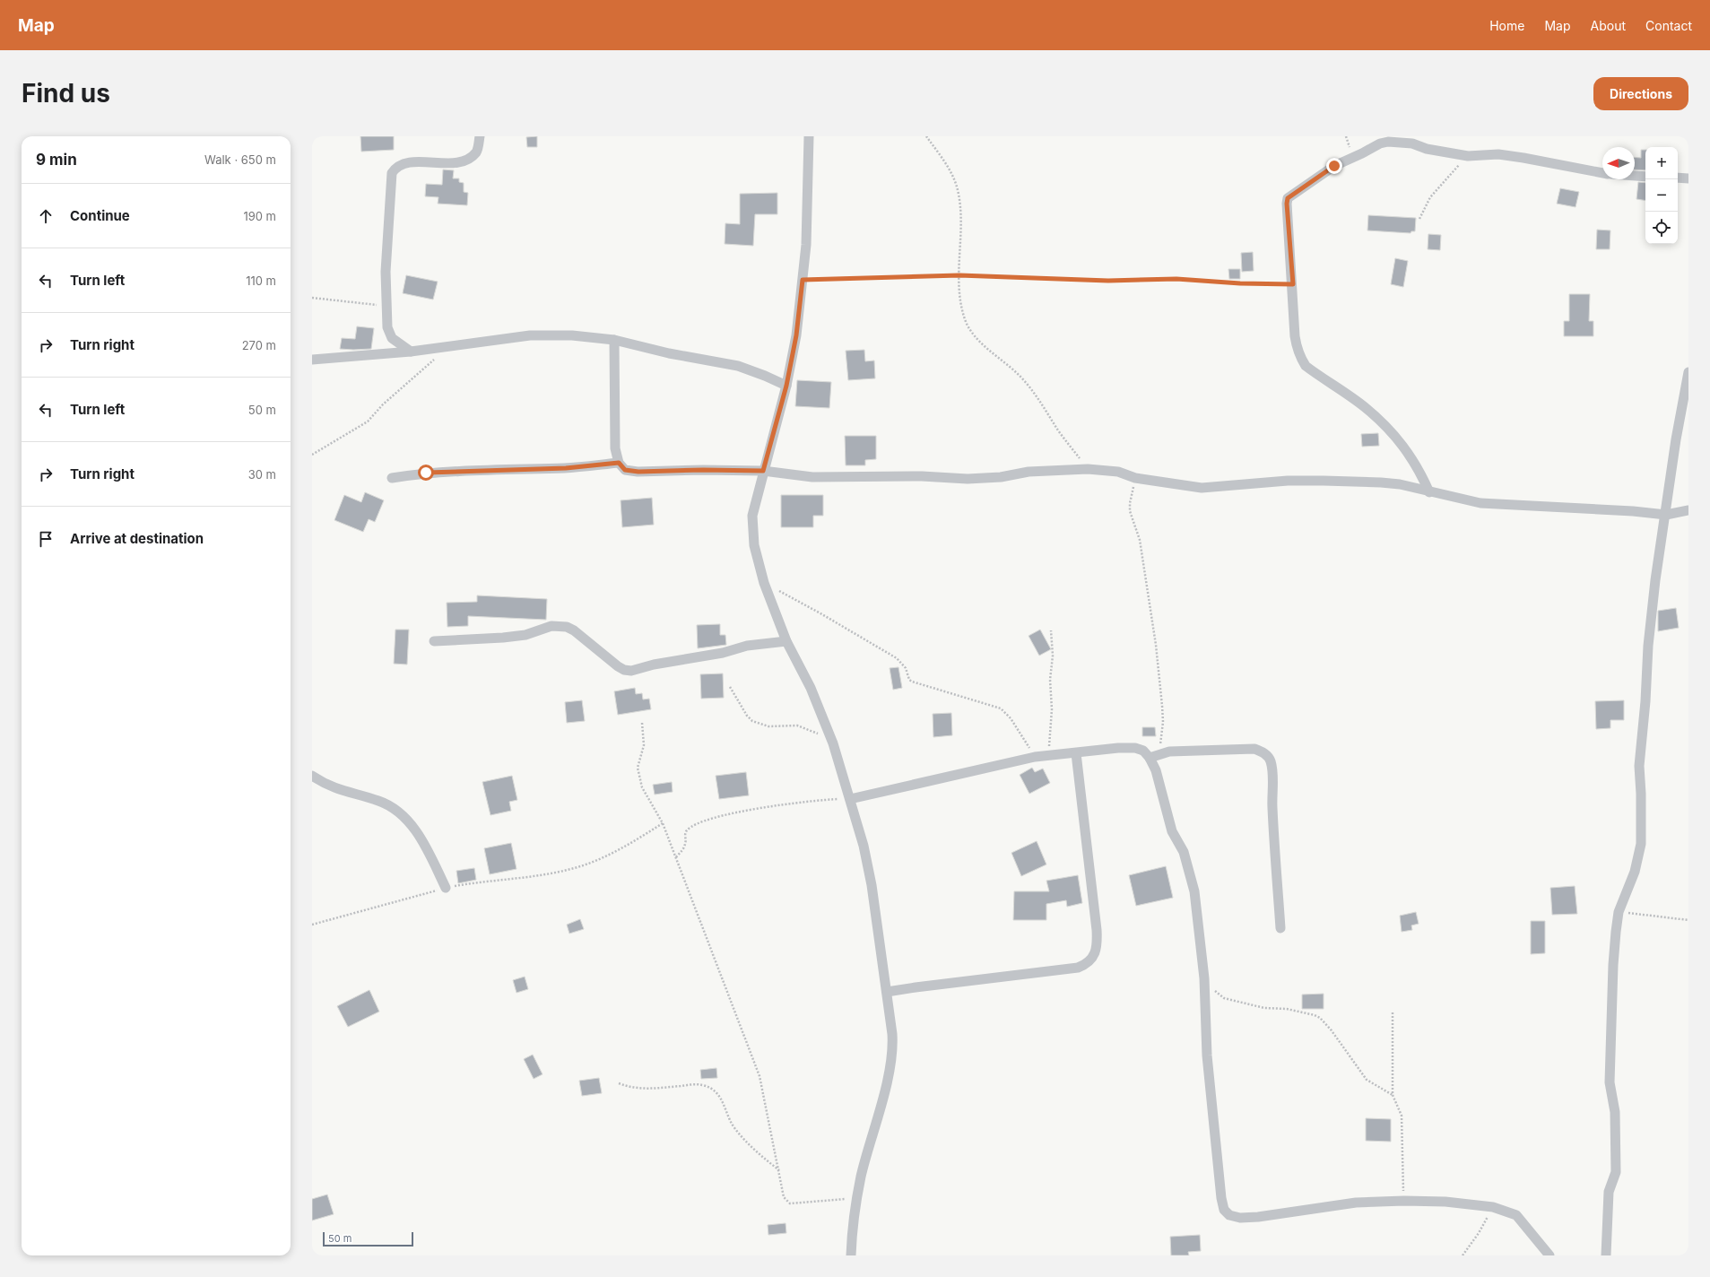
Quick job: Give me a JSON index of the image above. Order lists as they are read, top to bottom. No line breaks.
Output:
{"scale_bar":"50 m","north":"left","page":{"header":"Map","nav":["Home","Map","About","Contact"],"buttons":"Directions","title":"Find us","heading":["9 min","Walk · 650 m"],"map_buttons":["+","−"],"list":[["Continue","190 m"],["Turn left","110 m"],["Turn right","270 m"],["Turn left","50 m"],["Turn right","30 m"],"Arrive at destination"],"scale":"50 m"}}
